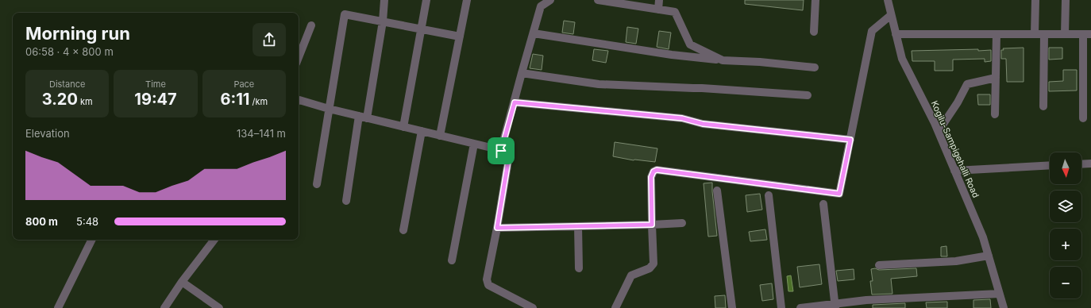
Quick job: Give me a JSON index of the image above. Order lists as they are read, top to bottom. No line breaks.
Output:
{"streets":{"street":["Kogilu-Sampigehalli Road"]},"north":"bottom","page":{"heading":["Morning run","06:58 · 4 × 800 m"],"stats":[["Distance","3.20 km"],["Time","19:47"],["Pace","6:11 /km"]],"chart":["Elevation","134–141 m"],"map_buttons":["+","−"],"list":[{"name":"800 m","note":"5:48"}]}}
